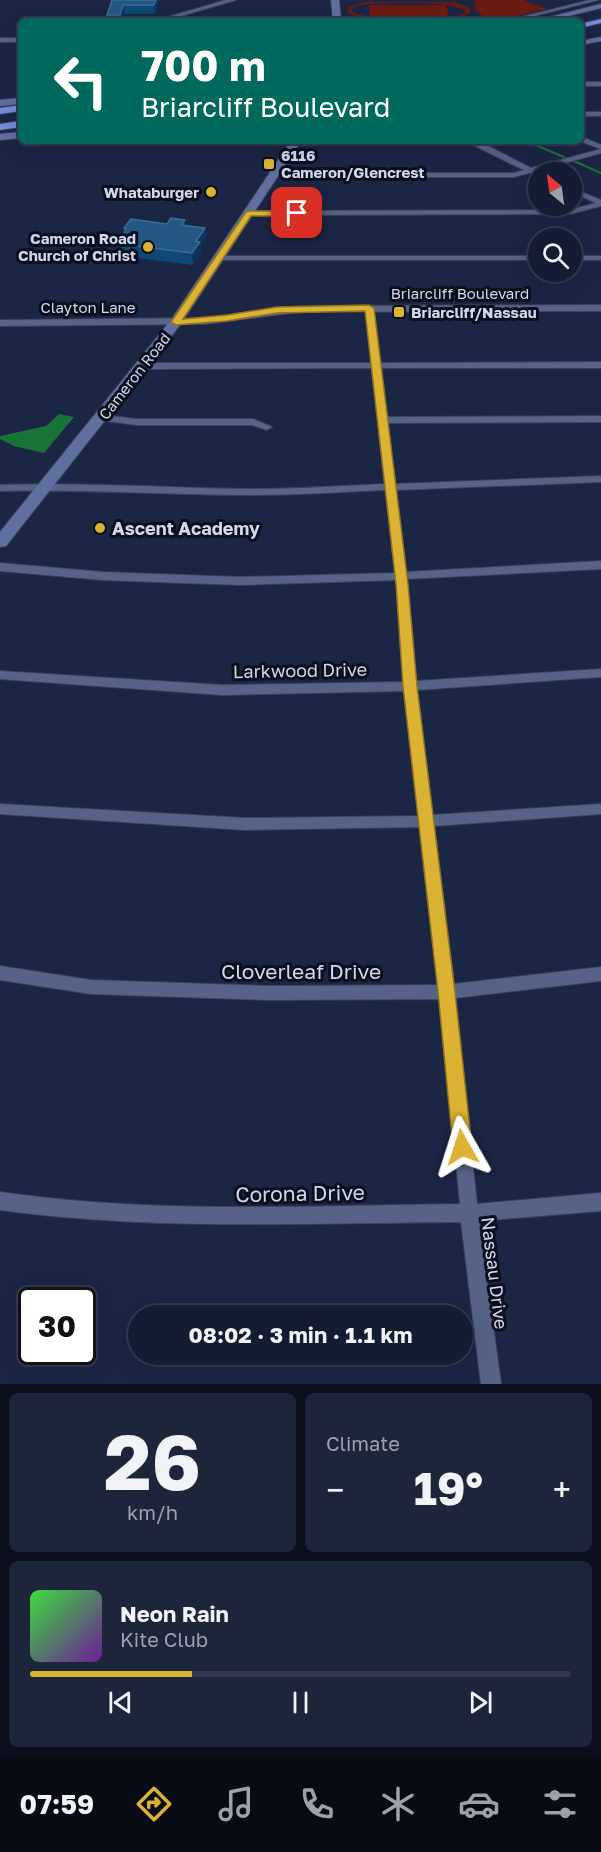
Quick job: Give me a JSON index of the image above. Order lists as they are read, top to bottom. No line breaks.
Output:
{"streets":{"main road":["Cameron Road"],"street":["Briarcliff Boulevard","Clayton Lane","Larkwood Drive","Cloverleaf Drive","Corona Drive","Nassau Drive"]},"crossings":[["Briarcliff Boulevard","Clayton Lane"],["Briarcliff Boulevard","Cameron Road"],["Briarcliff Boulevard","Nassau Drive"],["Clayton Lane","Cameron Road"],["Larkwood Drive","Nassau Drive"],["Cloverleaf Drive","Nassau Drive"],["Corona Drive","Nassau Drive"]],"places":{"transit":["6116 Cameron/Glencrest","Briarcliff/Nassau"],"other":["Whataburger","Cameron Road Church of Christ","Ascent Academy"]},"north":"top left","page":{"turn":["700 m","Briarcliff Boulevard"],"limit":"30","trip":"08:02 · 3 min · 1.1 km","tile":[["26","km/h"],"Climate"],"heat":["−","19°","+"],"song":["Neon Rain","Kite Club"],"tabs":"07:59"}}
